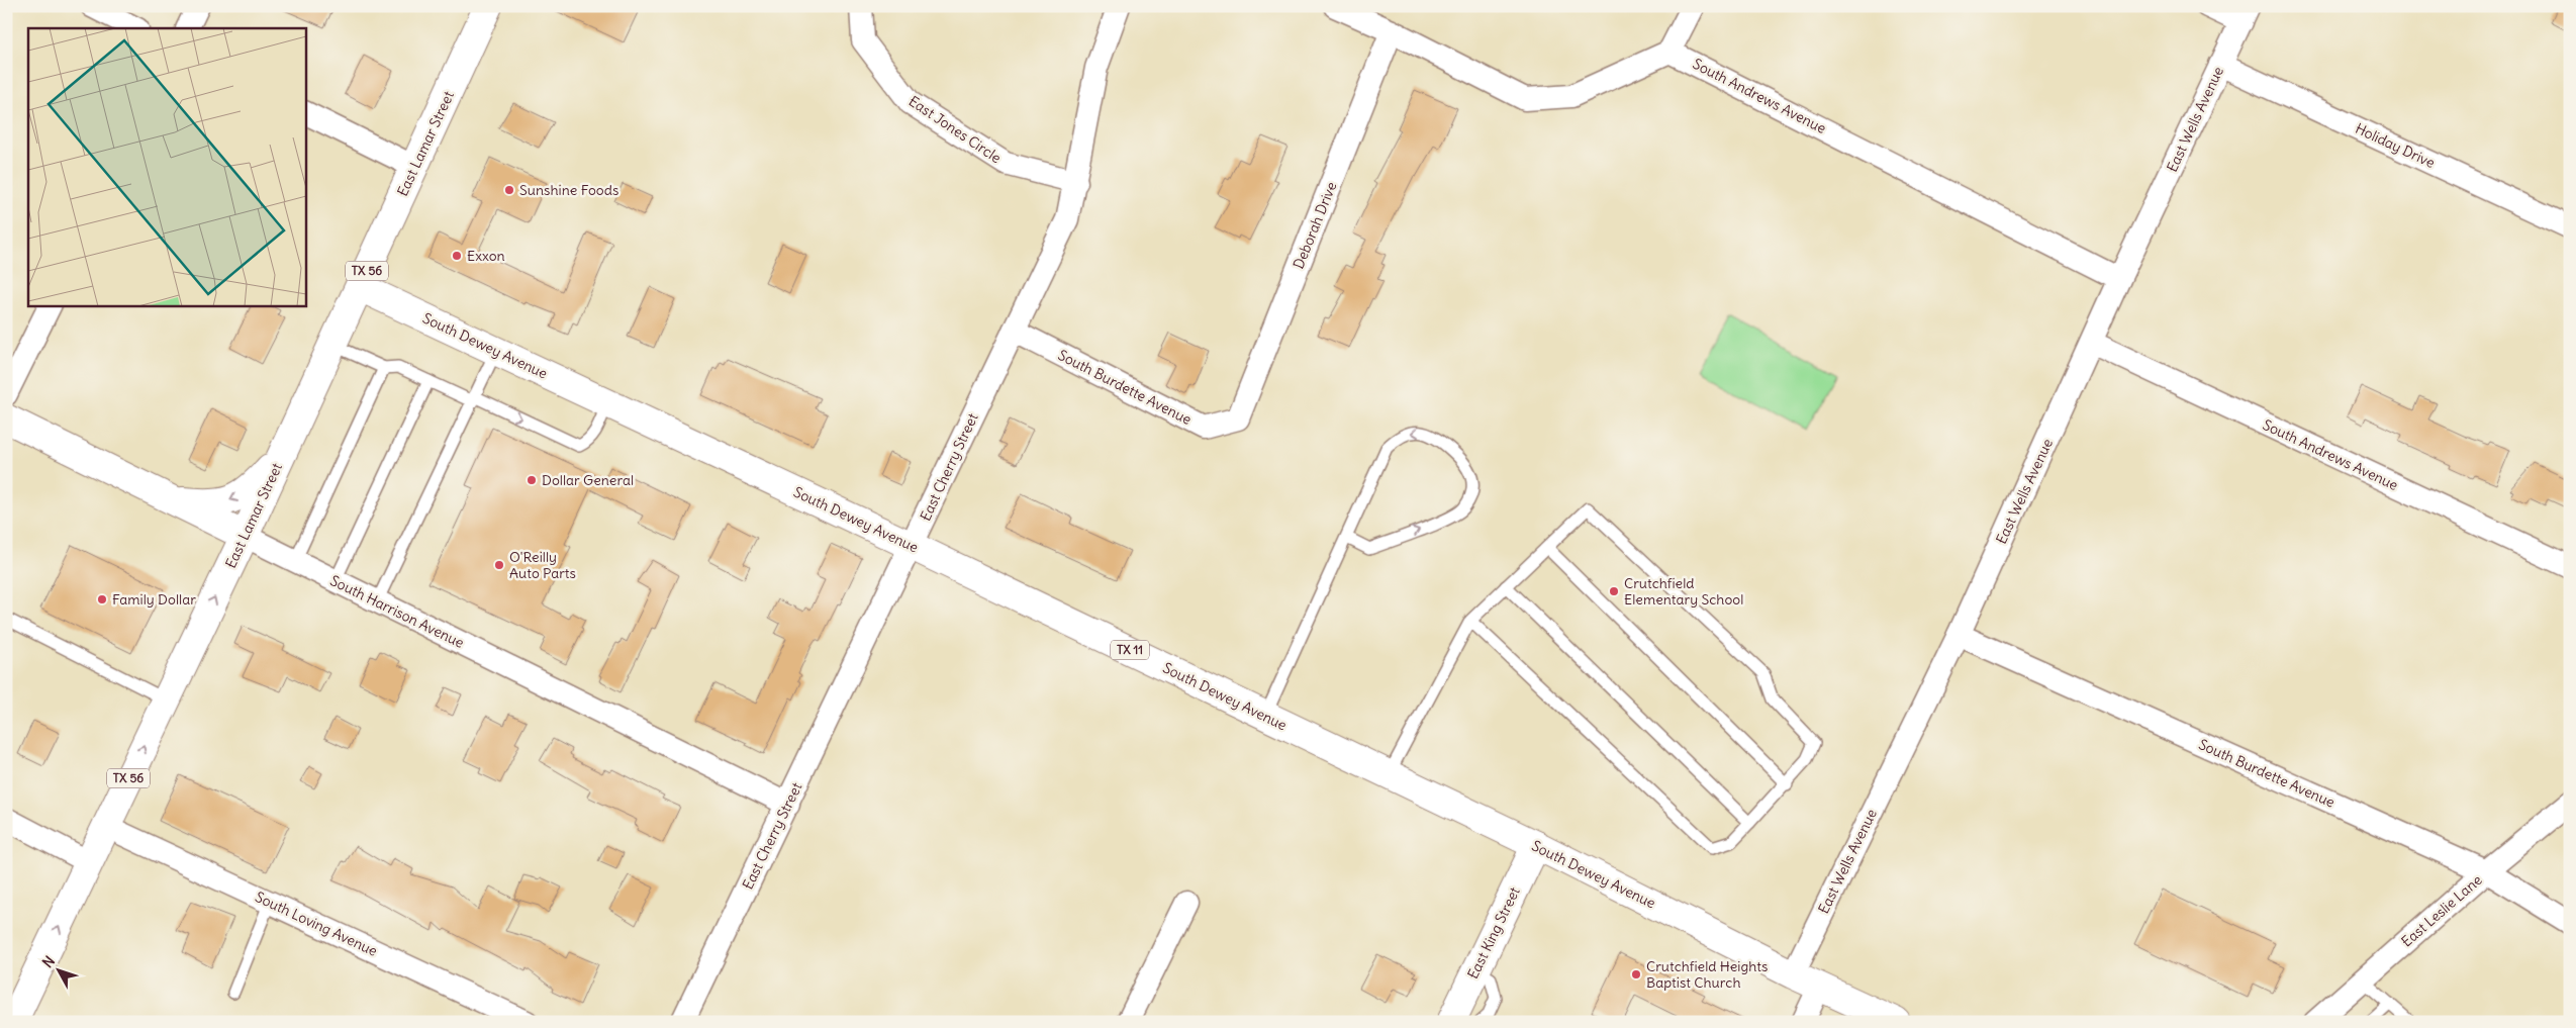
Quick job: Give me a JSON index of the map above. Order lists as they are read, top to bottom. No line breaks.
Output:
{"streets":{"main road":["East Lamar Street","TX 56","South Dewey Avenue","South Harrison Avenue","TX 11","East King Street"],"street":["South Andrews Avenue","East Wells Avenue","East Jones Circle","Holiday Drive","Deborah Drive","South Burdette Avenue","East Cherry Street","East Leslie Lane","South Loving Avenue"]},"crossings":[["South Andrews Avenue","East Wells Avenue"],["East Wells Avenue","Holiday Drive"],["East Wells Avenue","South Dewey Avenue"],["East Wells Avenue","South Burdette Avenue"],["East Jones Circle","East Cherry Street"],["East Lamar Street","South Dewey Avenue"],["East Lamar Street","South Harrison Avenue"],["East Lamar Street","South Loving Avenue"],["Deborah Drive","South Burdette Avenue"],["South Dewey Avenue","East Cherry Street"],["South Dewey Avenue","East King Street"],["South Burdette Avenue","East Cherry Street"],["South Burdette Avenue","East Leslie Lane"],["East Cherry Street","South Harrison Avenue"]],"one_way":["East Lamar Street"],"places":["Sunshine Foods","Exxon","Dollar General","O'Reilly Auto Parts","Crutchfield Elementary School","Family Dollar","Crutchfield Heights Baptist Church"],"north":"top left"}
